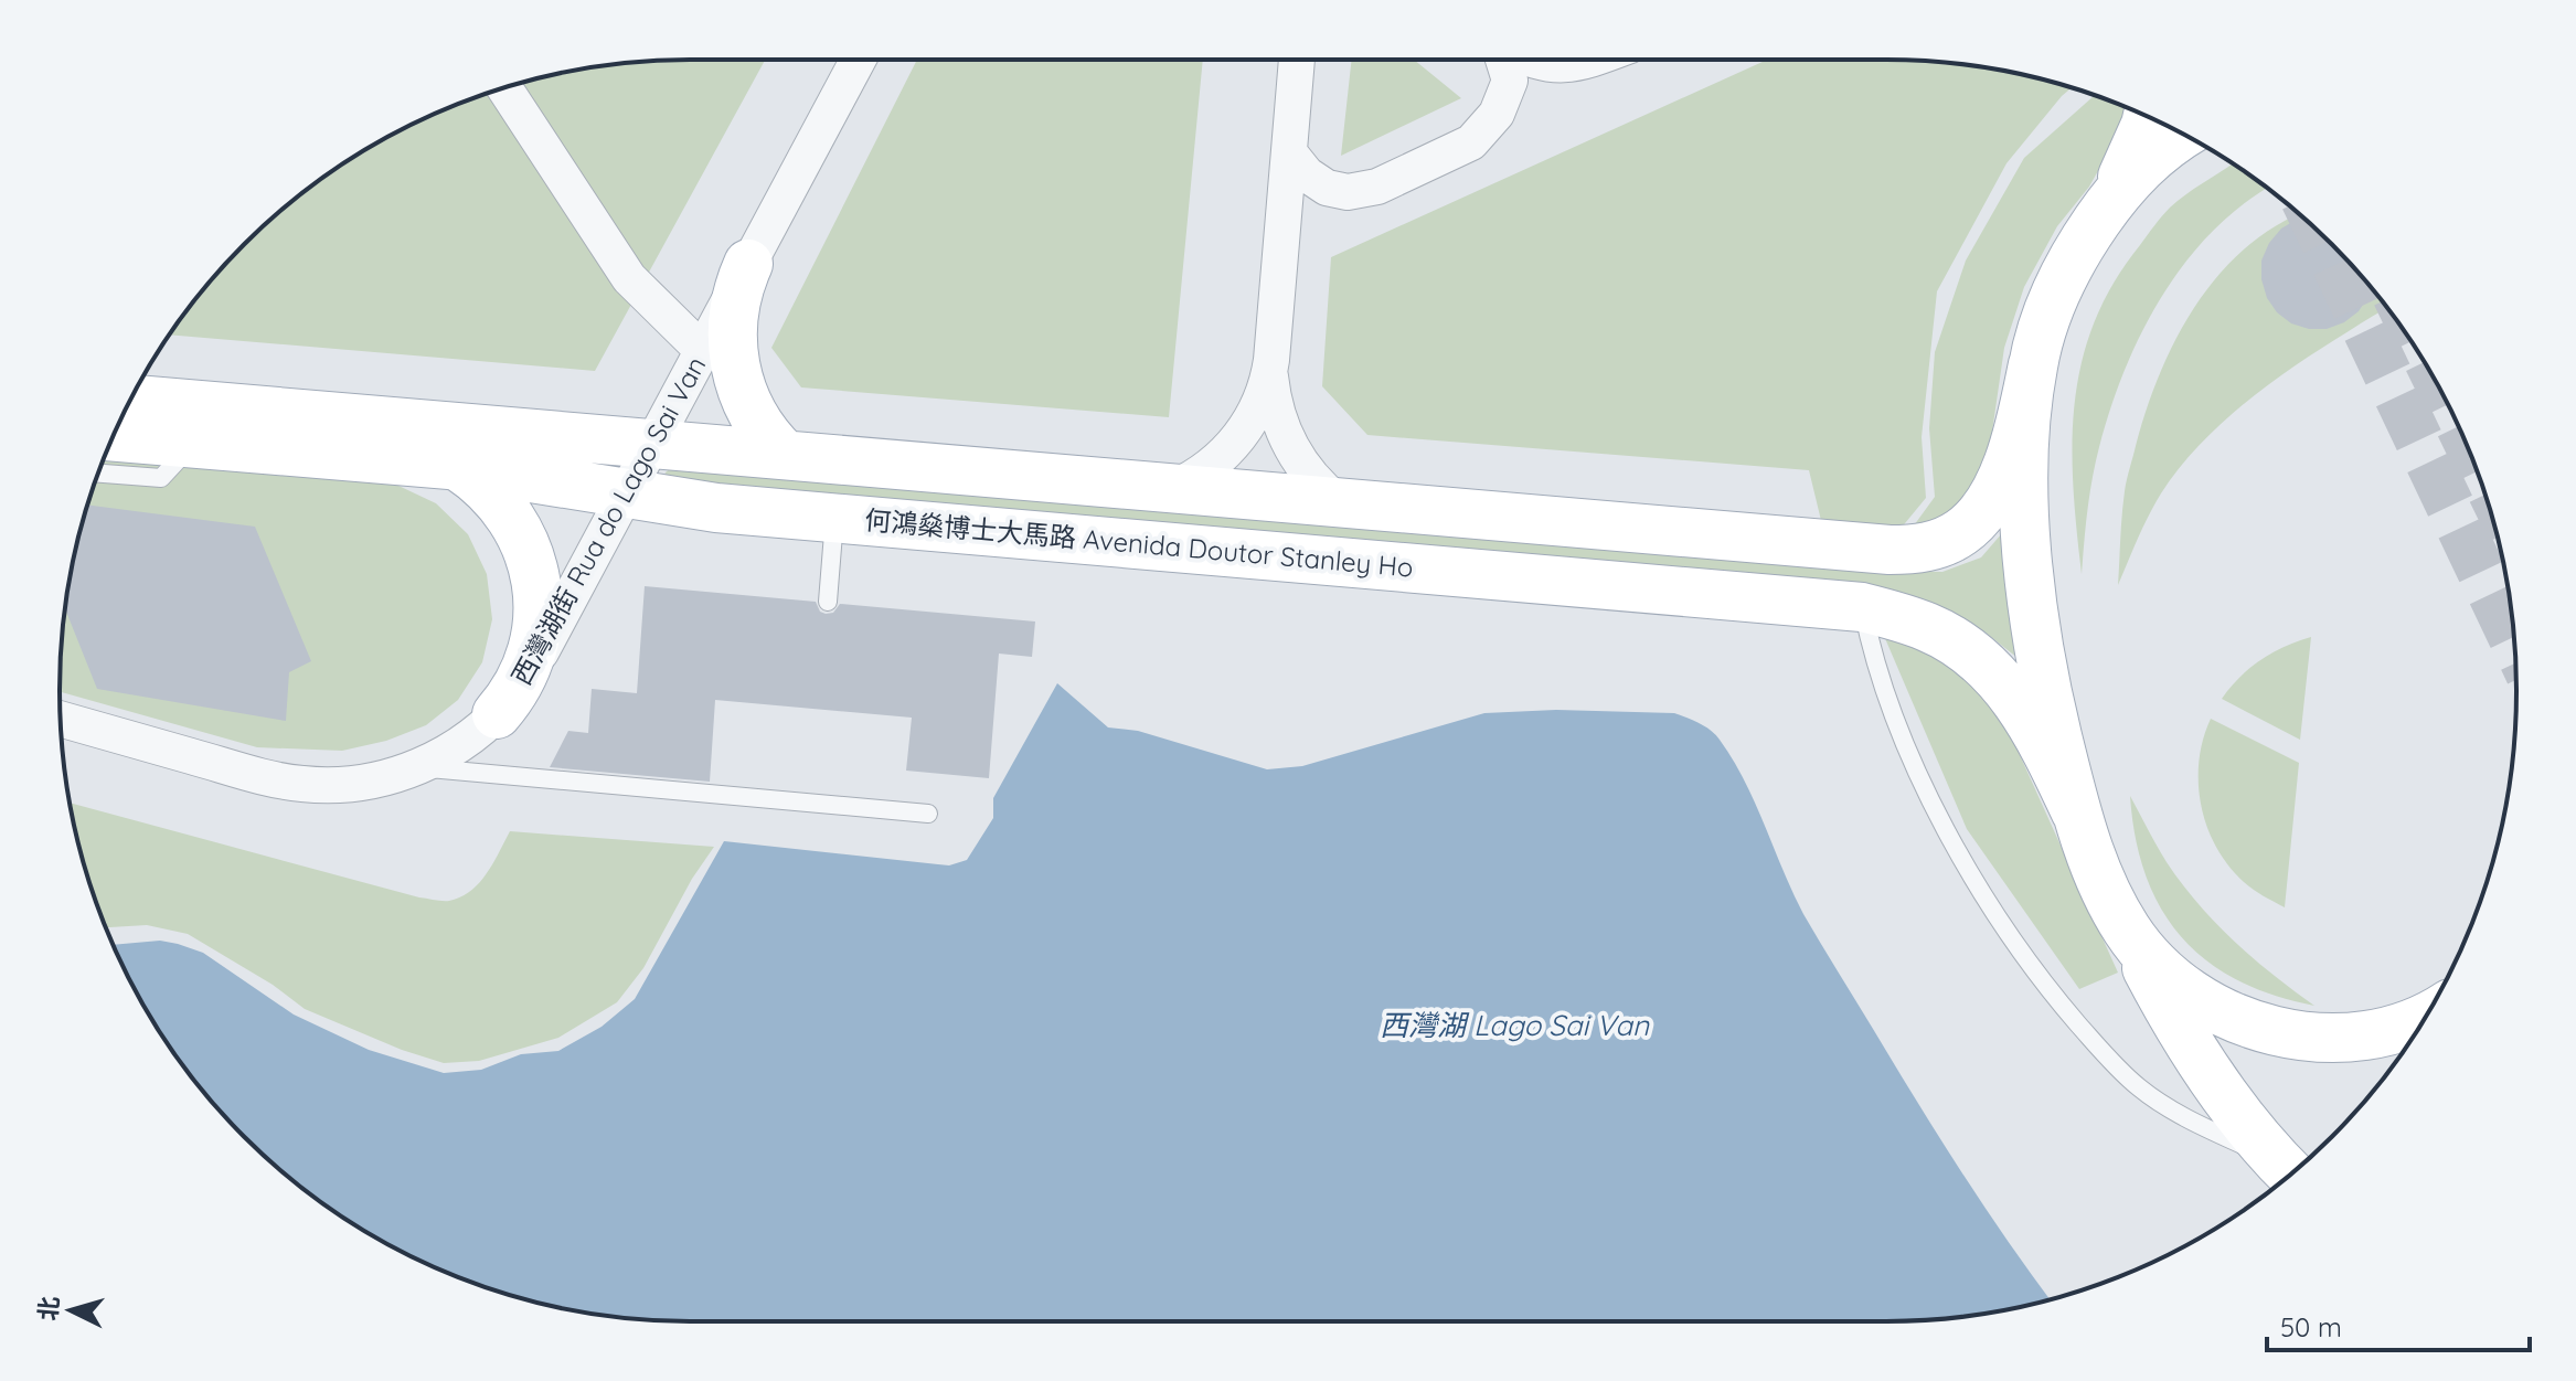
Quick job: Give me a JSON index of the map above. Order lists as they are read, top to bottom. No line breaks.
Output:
{"streets":{"main road":["何鴻燊博士大馬路 Avenida Doutor Stanley Ho"],"street":["西灣湖街 Rua do Lago Sai Van"]},"crossings":[["西灣湖街 Rua do Lago Sai Van","何鴻燊博士大馬路 Avenida Doutor Stanley Ho"]],"water":["西灣湖 Lago Sai Van"],"scale_bar":"50 m","north":"left"}
